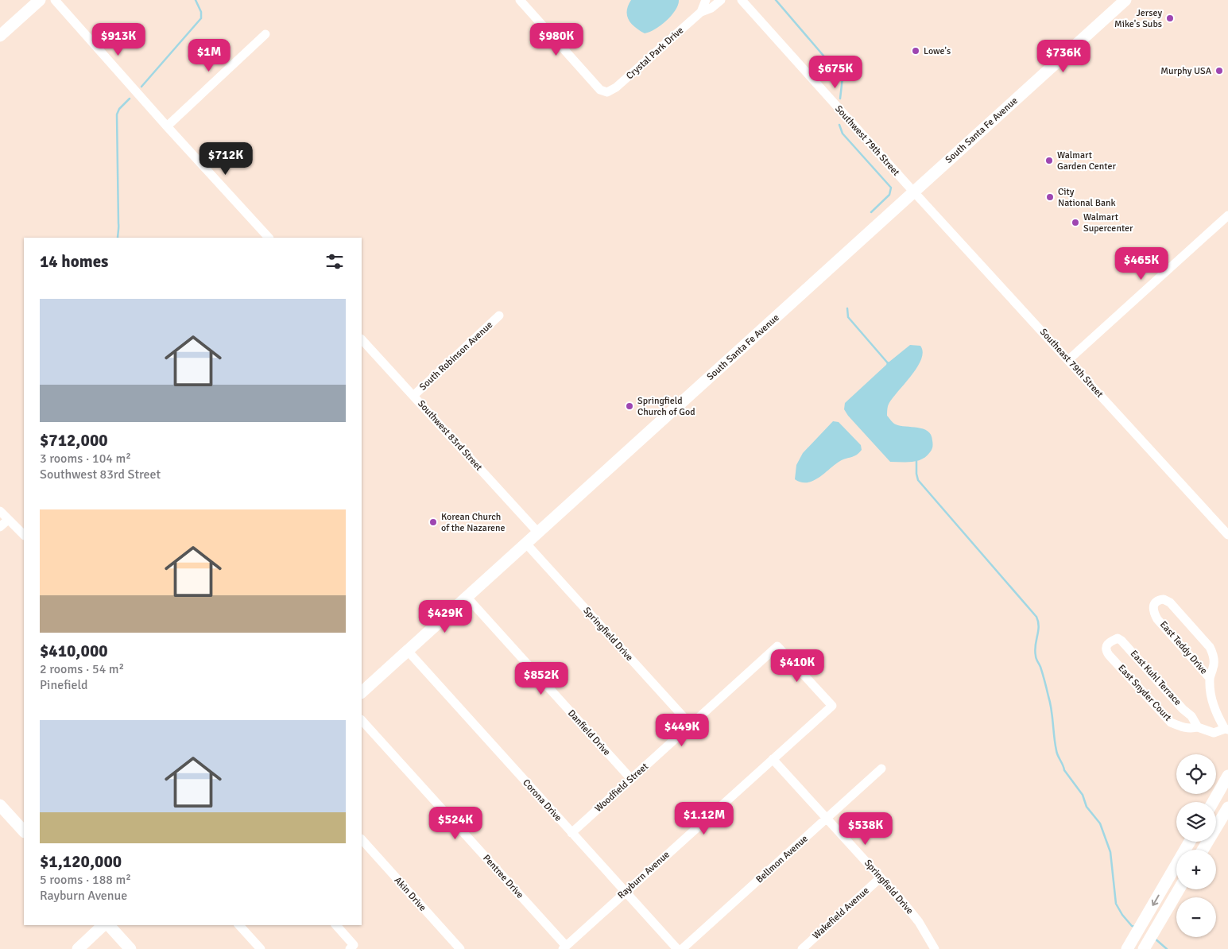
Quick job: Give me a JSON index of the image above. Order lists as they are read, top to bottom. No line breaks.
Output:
{"streets":{"main road":["South Santa Fe Avenue"],"street":["Crystal Park Drive","Southwest 79th Street","South Robinson Avenue","Southeast 79th Street","Southwest 83rd Street","Springfield Drive","East Teddy Drive","East Kuhl Terrace","East Snyder Court","Danfield Drive","Woodfield Street","Corona Drive","Bellmon Avenue","Rayburn Avenue","Pentree Drive","Akin Drive","Wakefield Avenue"]},"crossings":[["South Santa Fe Avenue","Southwest 79th Street"],["South Santa Fe Avenue","Southeast 79th Street"],["South Santa Fe Avenue","Southwest 83rd Street"],["South Santa Fe Avenue","Springfield Drive"],["South Santa Fe Avenue","Danfield Drive"],["South Santa Fe Avenue","Corona Drive"],["Southwest 79th Street","Southeast 79th Street"],["South Robinson Avenue","Southwest 83rd Street"],["Springfield Drive","Woodfield Street"],["Springfield Drive","Bellmon Avenue"],["Springfield Drive","Rayburn Avenue"],["Springfield Drive","Wakefield Avenue"],["East Kuhl Terrace","East Snyder Court"],["Danfield Drive","Woodfield Street"],["Woodfield Street","Corona Drive"],["Woodfield Street","Rayburn Avenue"],["Corona Drive","Rayburn Avenue"],["Rayburn Avenue","Pentree Drive"]],"places":["Jersey Mike's Subs","Lowe's","Murphy USA","Walmart Garden Center","City National Bank","Walmart Supercenter","Springfield Church of God","Korean Church of the Nazarene"],"page":{"price":["$913K","$980K","$1M","$736K","$675K","$712K","$465K","$429K","$410K","$852K","$449K","$1.12M","$524K","$538K"],"heading":"14 homes","list":[{"name":"$712,000","note":"3 rooms · 104 m² · Southwest 83rd Street"},{"name":"$410,000","note":"2 rooms · 54 m² · Pinefield"},{"name":"$1,120,000","note":"5 rooms · 188 m² · Rayburn Avenue"}],"map_buttons":["+","−"]}}
